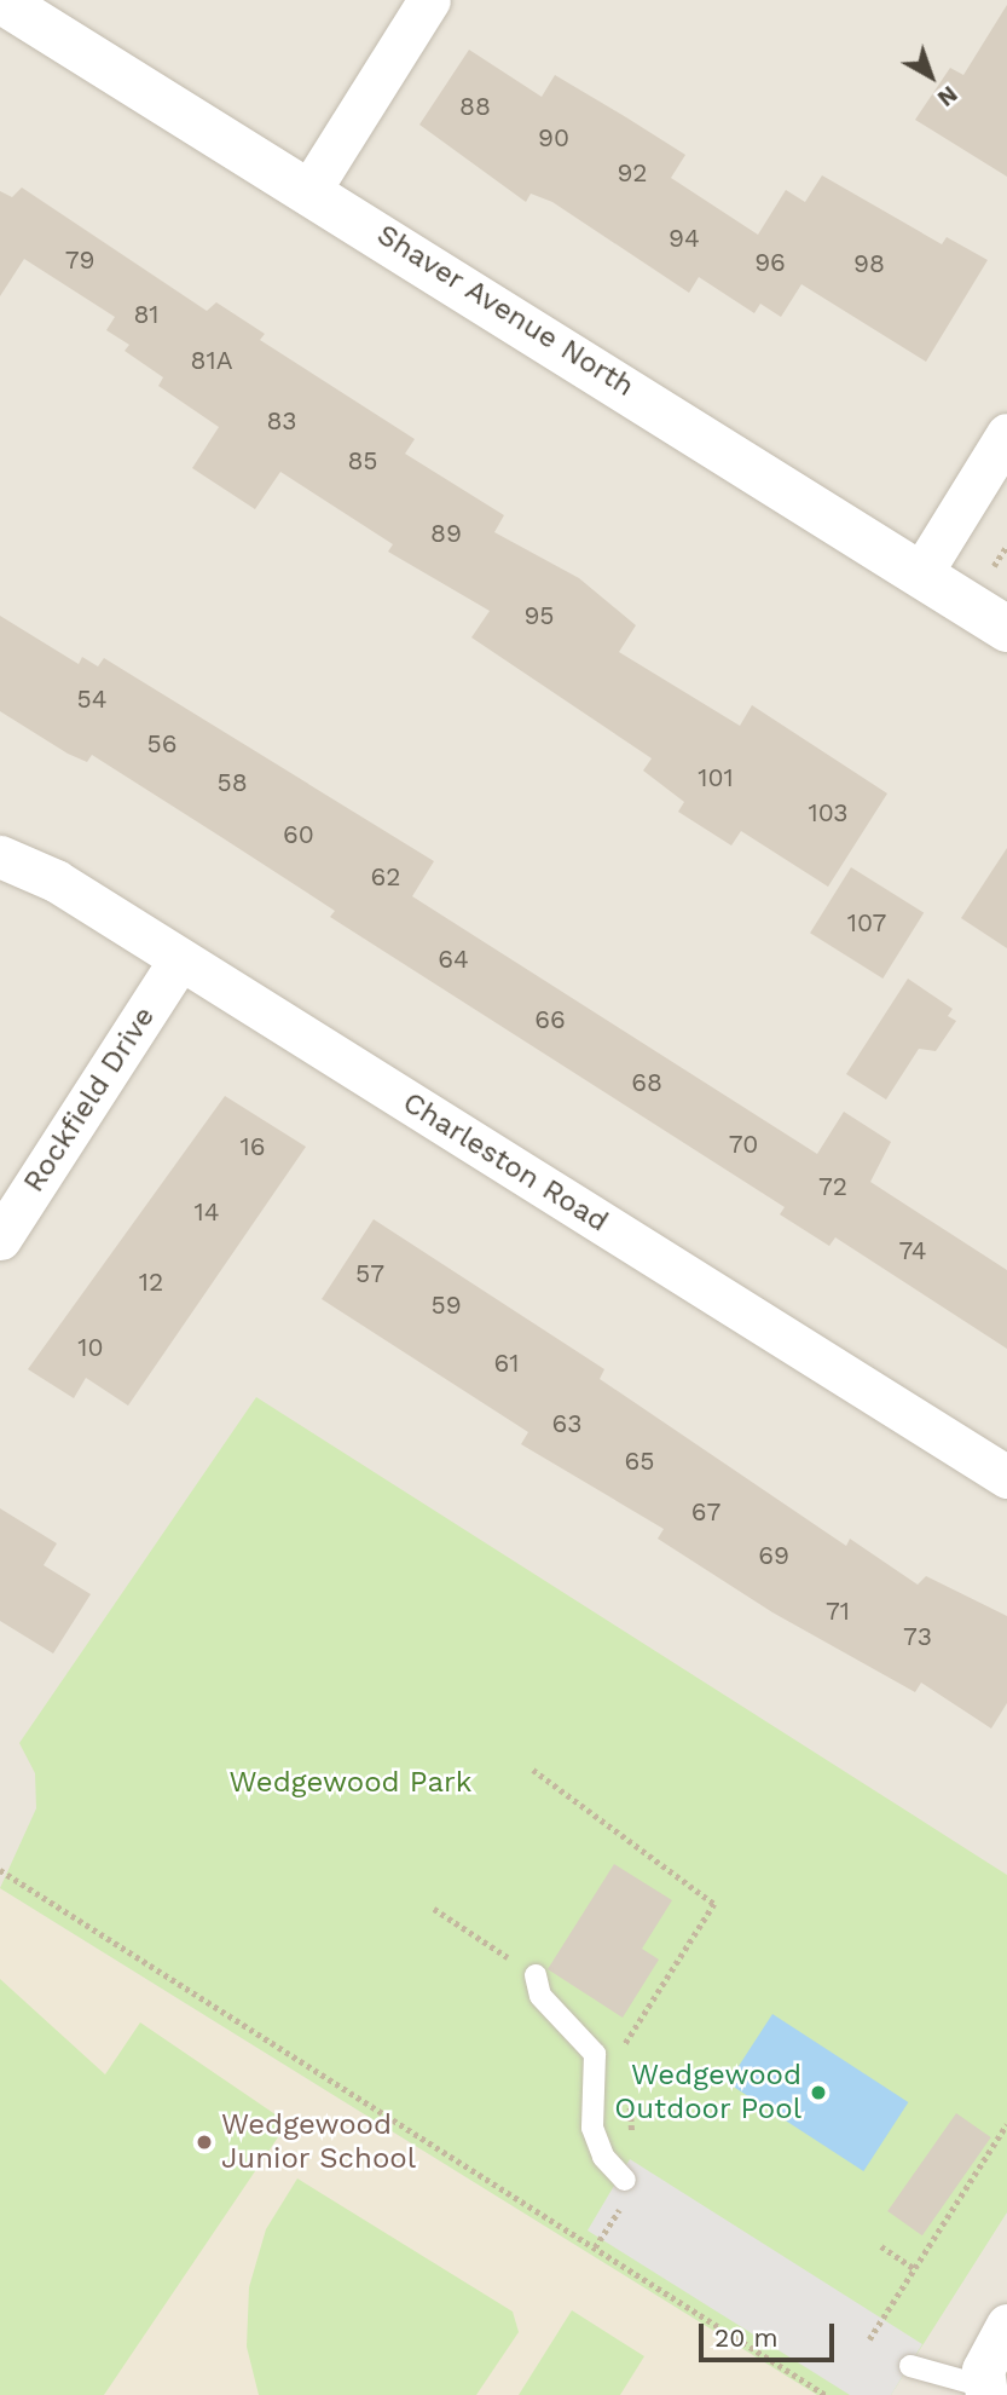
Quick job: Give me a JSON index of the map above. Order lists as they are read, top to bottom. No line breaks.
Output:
{"streets":{"street":["Shaver Avenue North","Rockfield Drive","Charleston Road"]},"crossings":[["Rockfield Drive","Charleston Road"]],"parks":["Wedgewood Park"],"places":["Wedgewood Outdoor Pool","Wedgewood Junior School"],"house_numbers":["88","90","92","94","79","96","98","81","81A","83","85","89","95","54","56","101","58","103","60","62","107","64","66","68","70","16","72","14","74","57","12","59","10","61","63","65","67","69","71","73"],"scale_bar":"20 m","north":"bottom right"}
